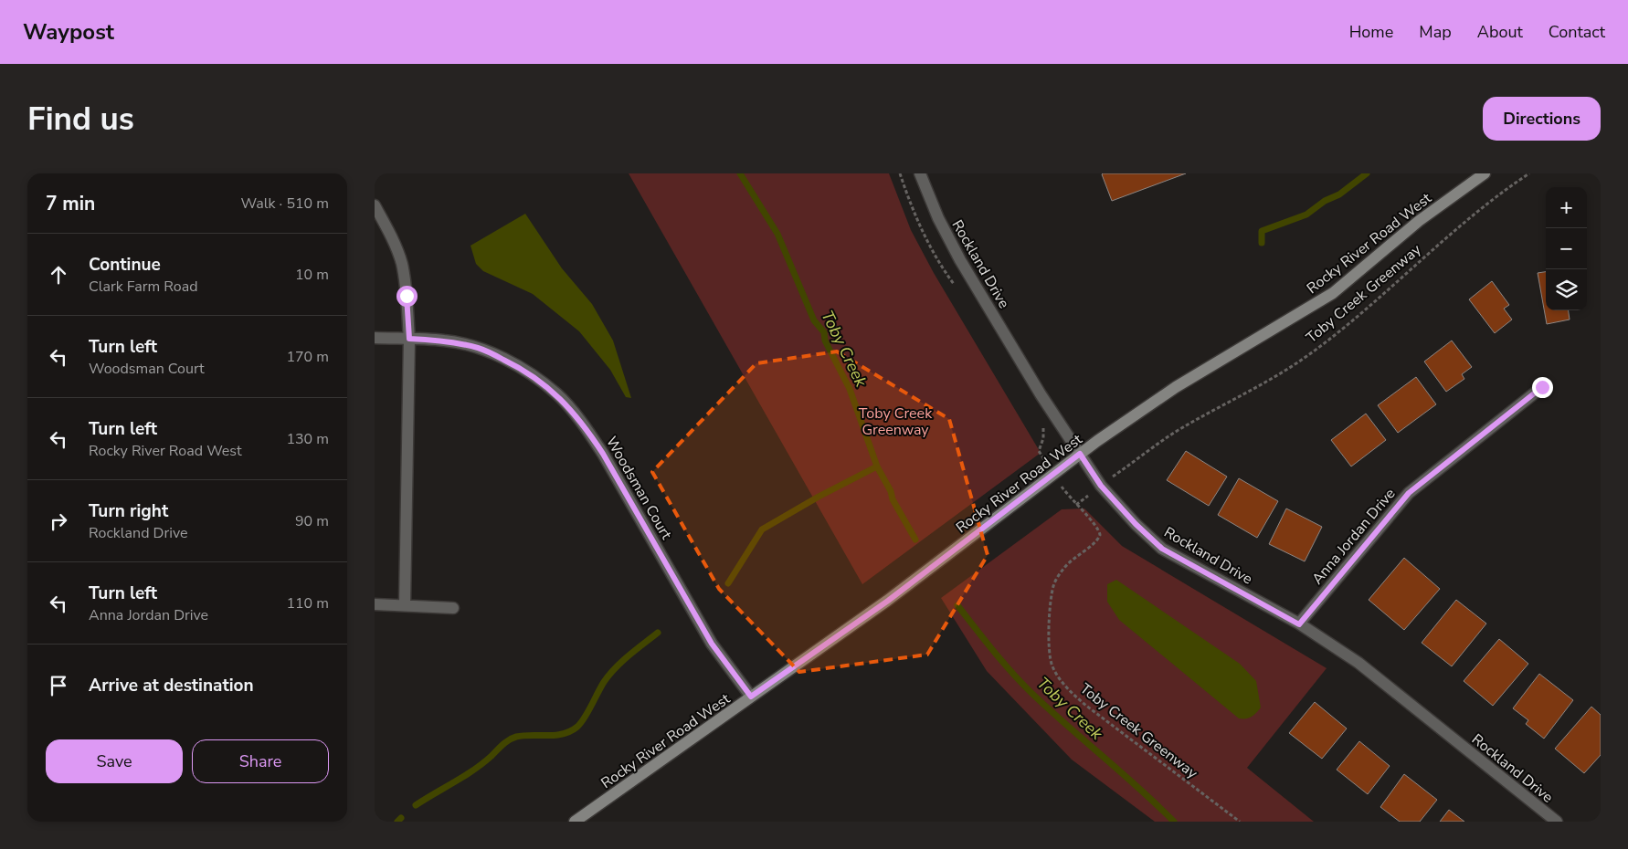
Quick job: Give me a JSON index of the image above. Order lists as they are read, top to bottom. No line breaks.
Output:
{"streets":{"street":["Rocky River Road West","Rockland Drive","Woodsman Court","Anna Jordan Drive"],"path":["Toby Creek Greenway"]},"crossings":[["Rocky River Road West","Rockland Drive"],["Rocky River Road West","Woodsman Court"],["Rockland Drive","Anna Jordan Drive"]],"water":["Toby Creek"],"parks":["Toby Creek Greenway"],"page":{"header":"Waypost","nav":["Home","Map","About","Contact"],"buttons":["Directions",["Save","Share"]],"title":"Find us","heading":["7 min","Walk · 510 m"],"map_buttons":["+","−"],"list":[["Continue","Clark Farm Road","10 m"],["Turn left","Woodsman Court","170 m"],["Turn left","Rocky River Road West","130 m"],["Turn right","Rockland Drive","90 m"],["Turn left","Anna Jordan Drive","110 m"],"Arrive at destination"]}}
